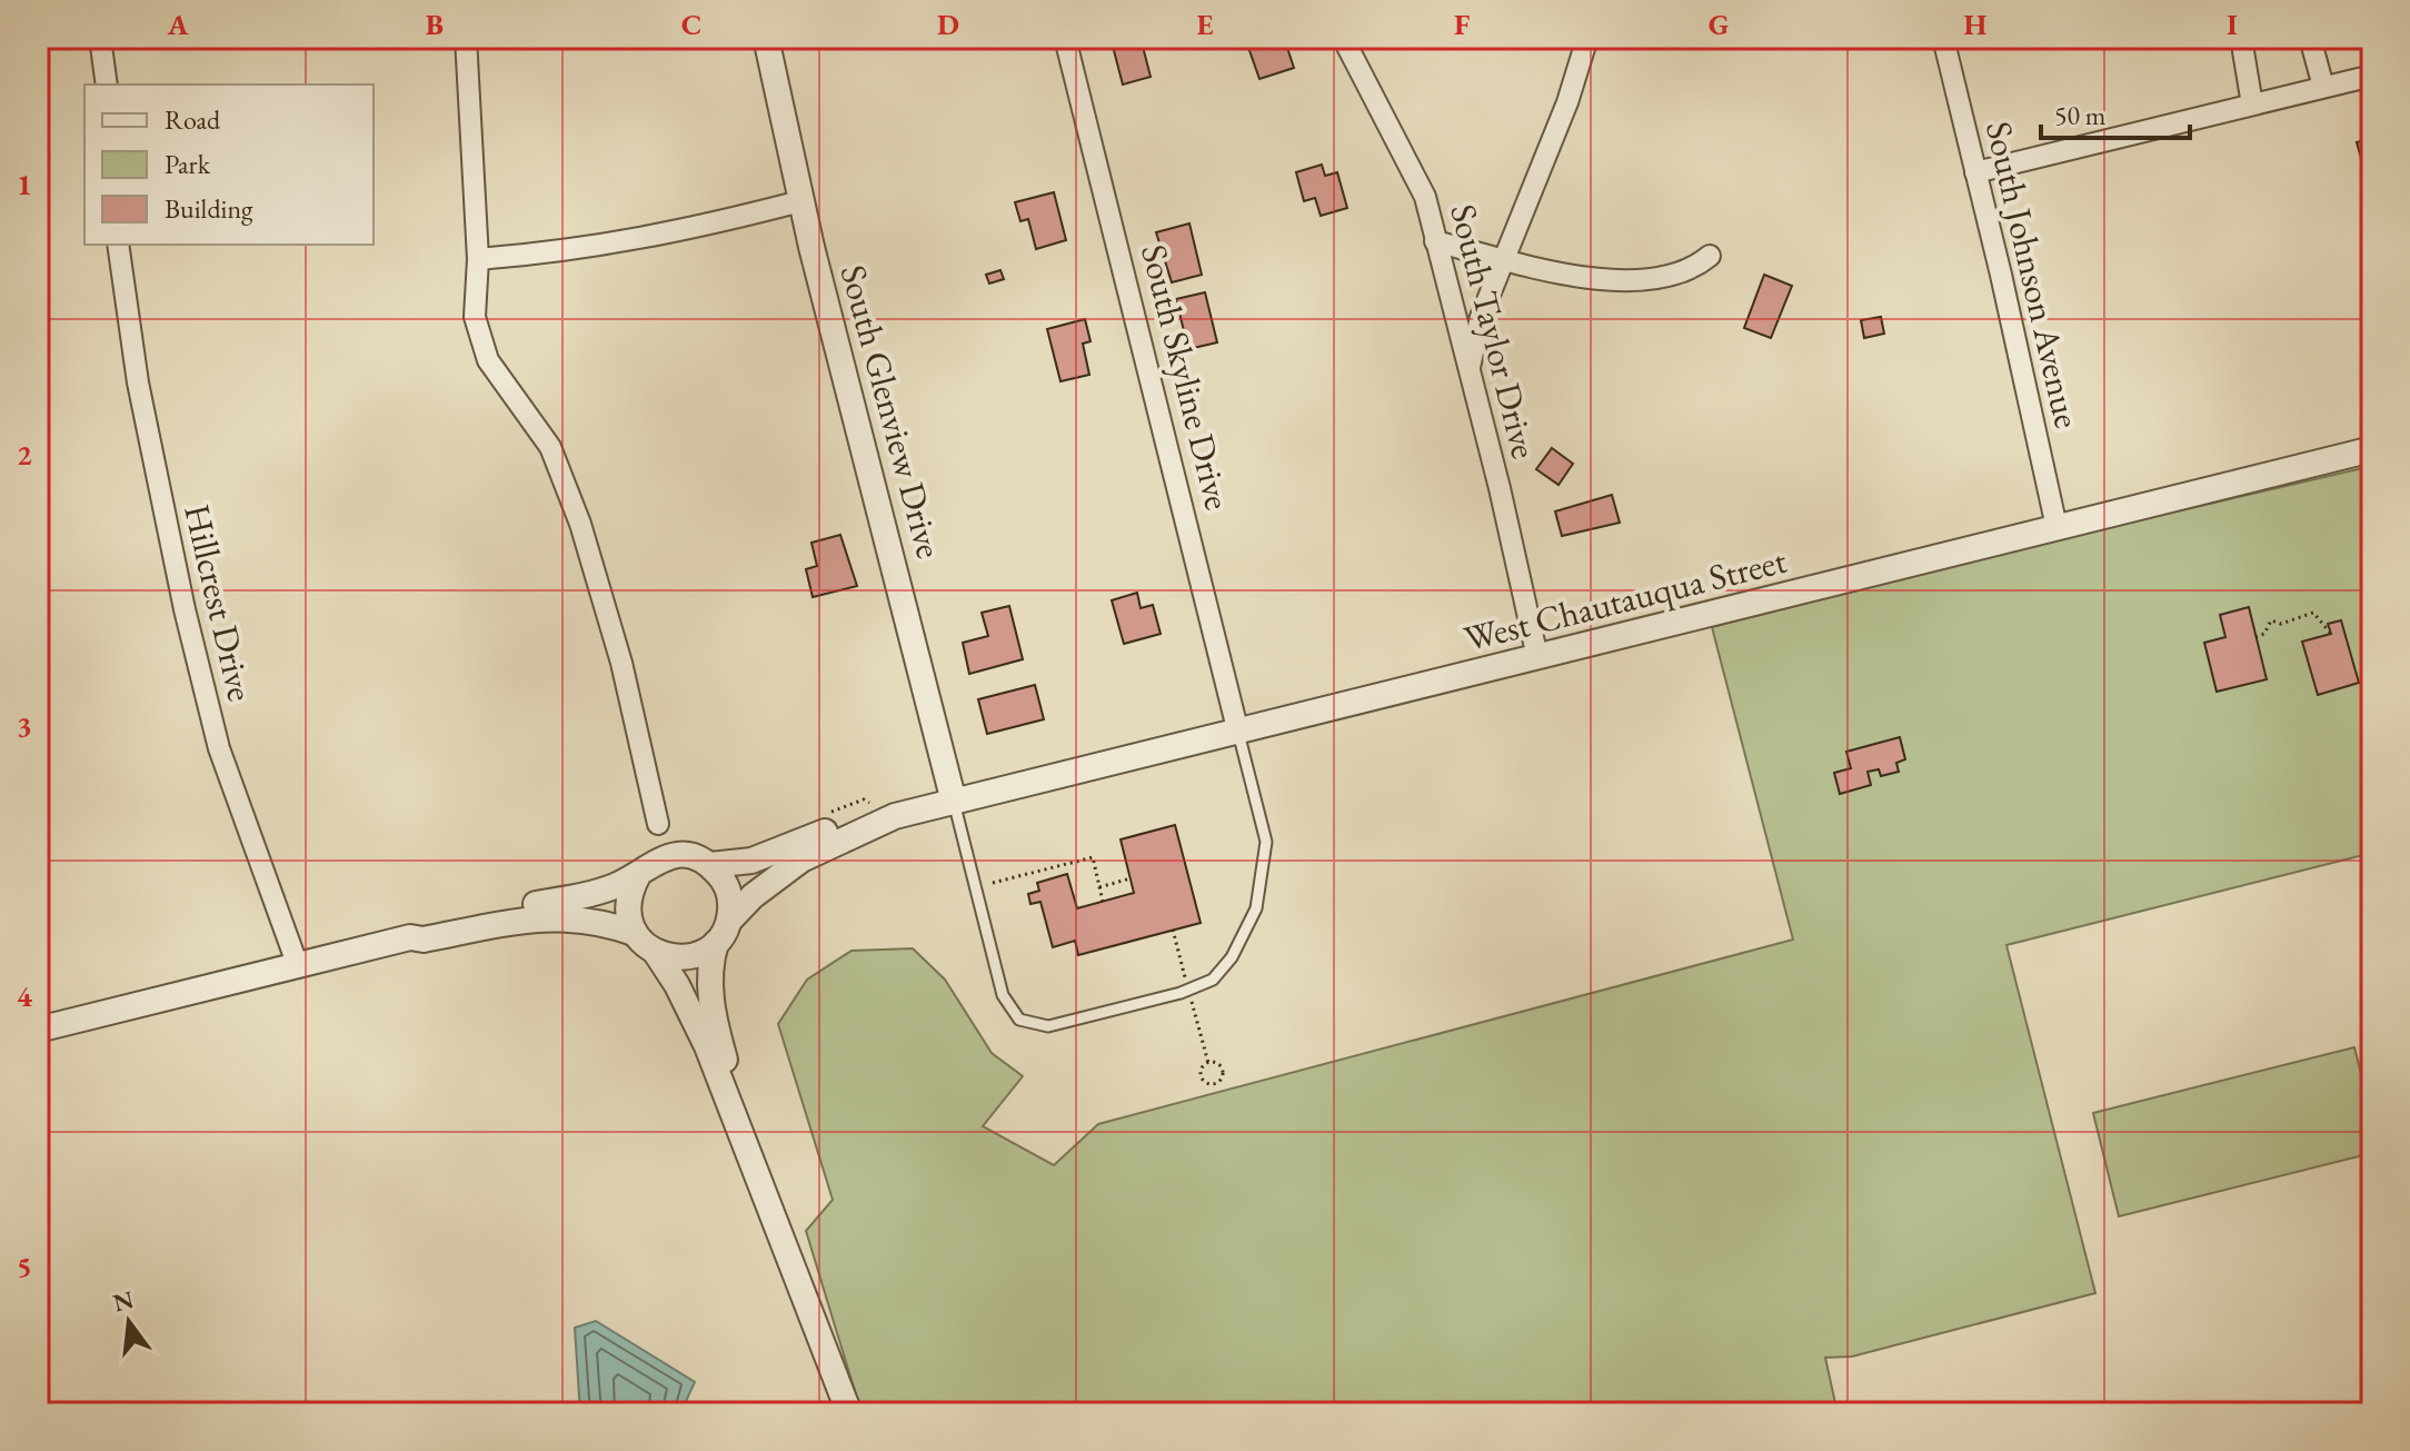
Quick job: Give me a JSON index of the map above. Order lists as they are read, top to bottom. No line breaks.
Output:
{"streets":{"street":["South Johnson Avenue","South Taylor Drive","South Skyline Drive","South Glenview Drive","West Chautauqua Street","Hillcrest Drive"]},"crossings":[["South Johnson Avenue","West Chautauqua Street"],["South Taylor Drive","West Chautauqua Street"],["South Skyline Drive","West Chautauqua Street"],["South Glenview Drive","West Chautauqua Street"],["West Chautauqua Street","Hillcrest Drive"]],"legend":["Road","Park","Building"],"scale_bar":"50 m","north":"top","grid":{"columns":["A","B","C","D","E","F","G","H","I"],"rows":["1","2","3","4","5"]}}
